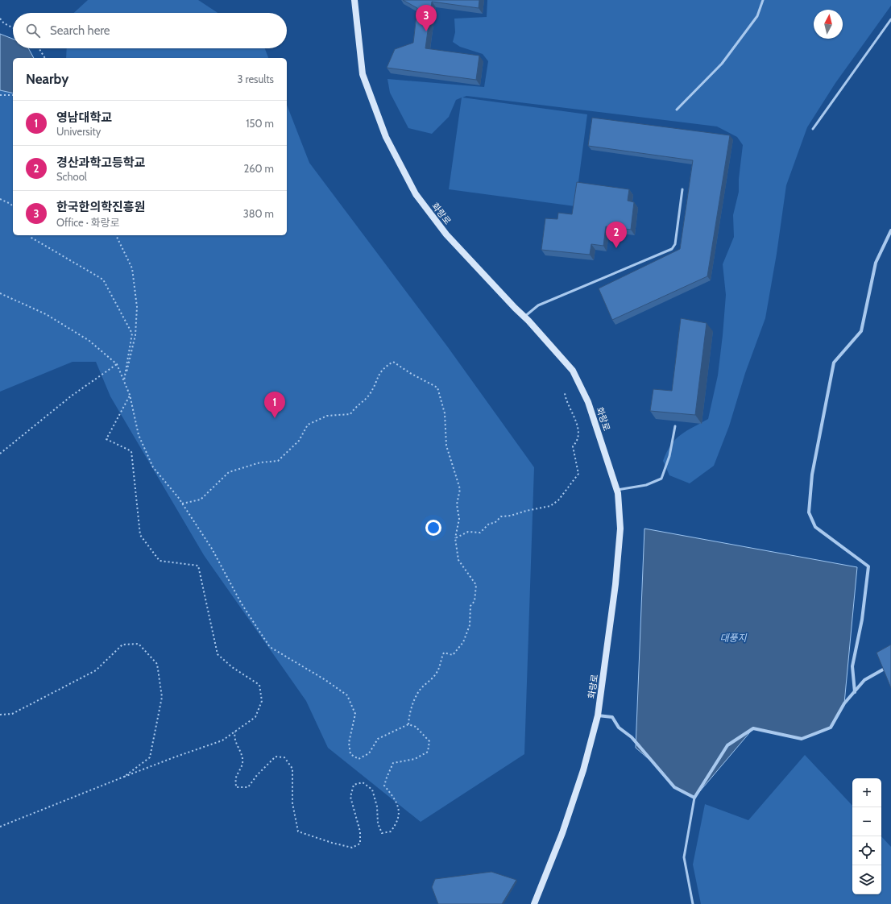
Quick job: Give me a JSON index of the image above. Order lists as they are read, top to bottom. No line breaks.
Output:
{"streets":{"street":["화랑로"]},"water":["대풍지"],"north":"top","page":{"pins":["3","2","1"],"search":"Search here","heading":["Nearby","3 results"],"list":[{"mark":"1","name":"영남대학교","note":"University","value":"150 m"},{"mark":"2","name":"경산과학고등학교","note":"School","value":"260 m"},{"mark":"3","name":"한국한의학진흥원","note":"Office · 화랑로","value":"380 m"}],"map_buttons":["+","−"]}}
